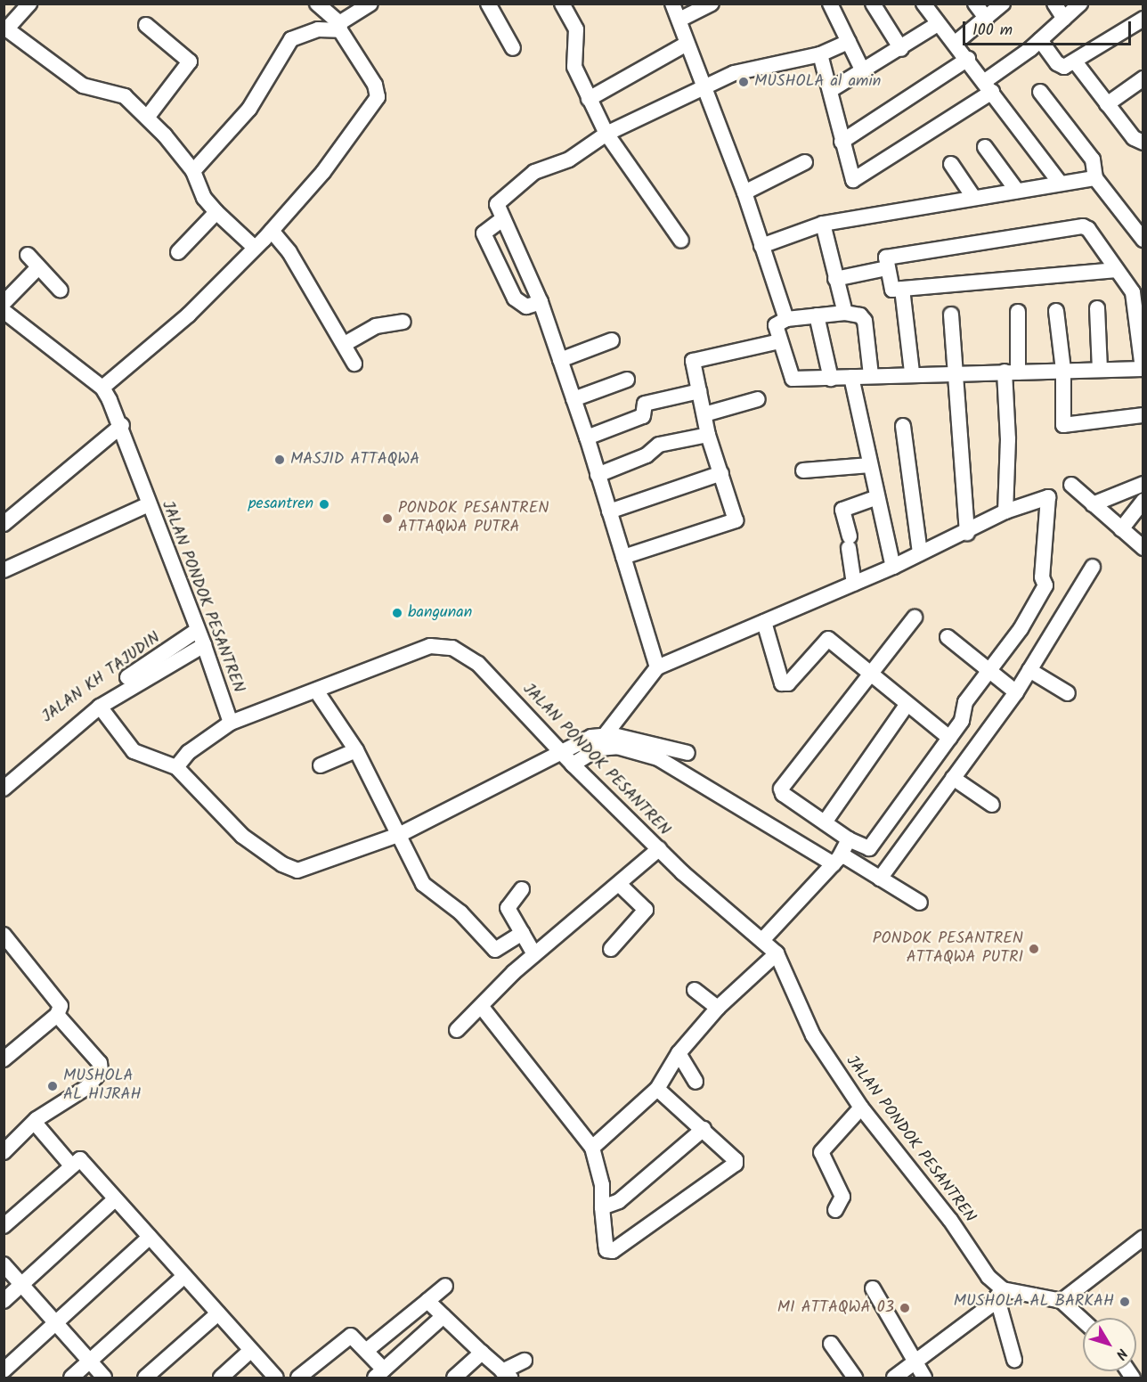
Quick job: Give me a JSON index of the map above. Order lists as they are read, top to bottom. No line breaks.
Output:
{"streets":{"street":["JALAN PONDOK PESANTREN","JALAN KH TAJUDIN"]},"crossings":[["JALAN PONDOK PESANTREN","JALAN KH TAJUDIN"]],"places":["MUSHOLA al amin","MASJID ATTAQWA","pesantren","PONDOK PESANTREN ATTAQWA PUTRA","bangunan","PONDOK PESANTREN ATTAQWA PUTRI","MUSHOLA AL HIJRAH","MUSHOLA AL BARKAH","MI ATTAQWA 03"],"scale_bar":"100 m","north":"bottom right"}
